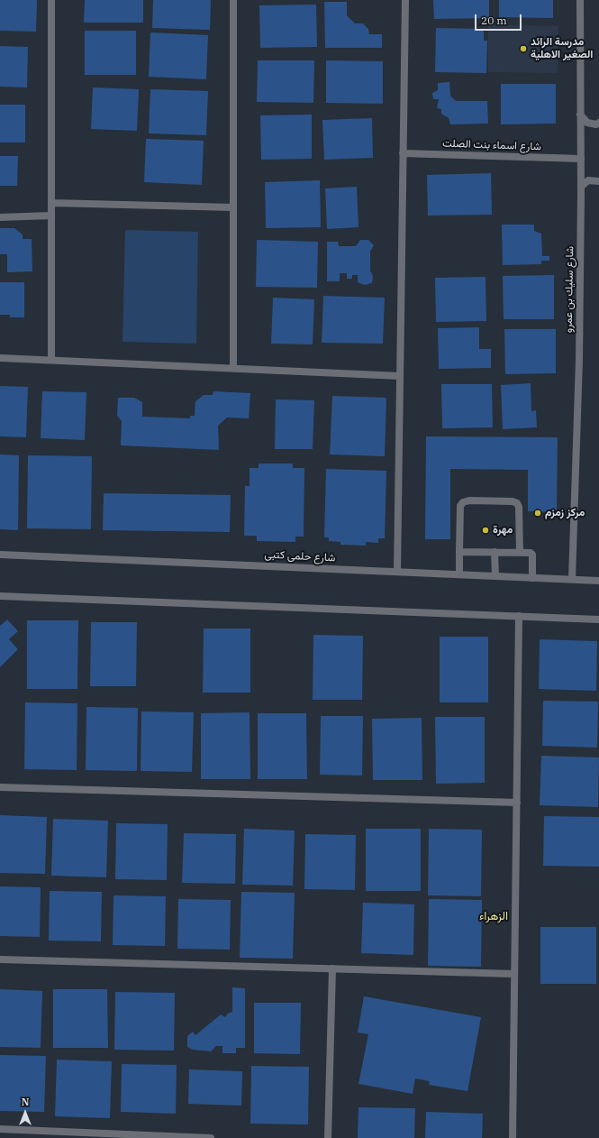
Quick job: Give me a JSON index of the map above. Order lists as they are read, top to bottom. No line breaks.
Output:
{"streets":{"street":["شارع اسماء بنت الصلت","شارع سليك بن عمرو","شارع حلمى كتبى"]},"crossings":[["شارع اسماء بنت الصلت","شارع سليك بن عمرو"],["شارع سليك بن عمرو","شارع حلمى كتبى"]],"districts":["الزهراء"],"places":["مدرسة الرائد الصغير الاهلية","مركز زمزم","مهرة"],"scale_bar":"20 m","north":"top"}
